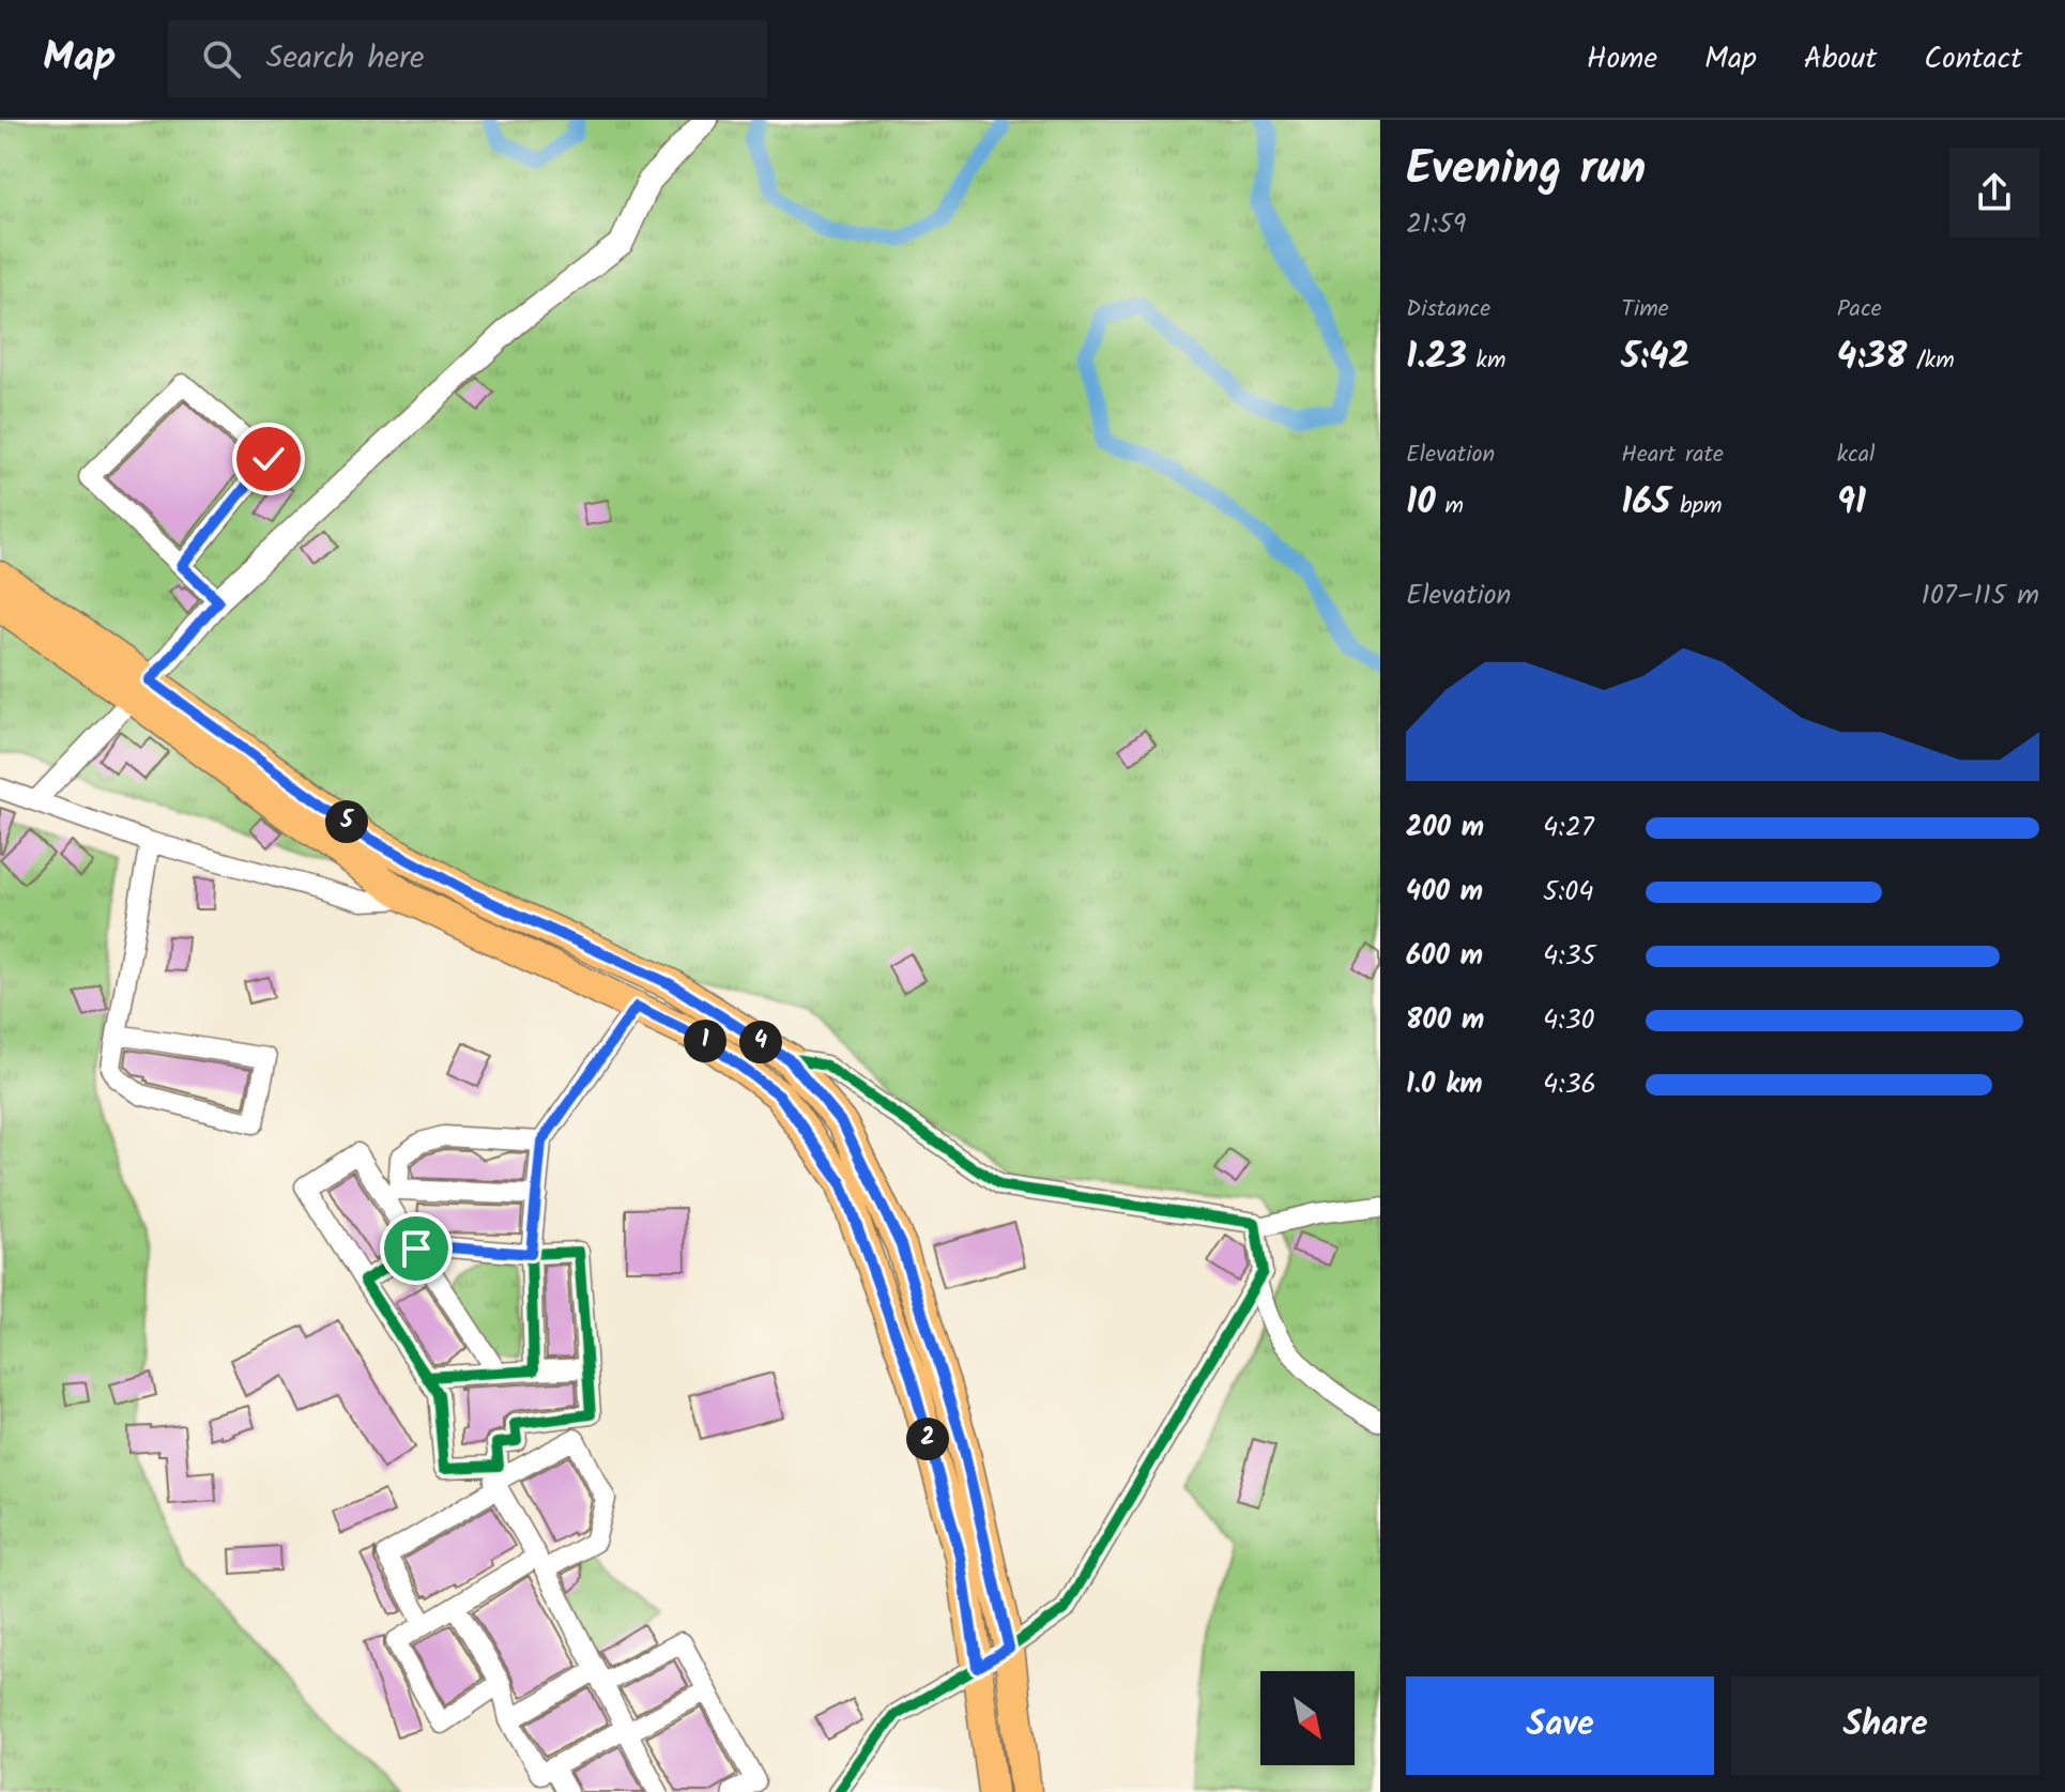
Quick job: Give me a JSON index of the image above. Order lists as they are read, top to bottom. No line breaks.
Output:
{"north":"bottom right","page":{"header":"Map","search":"Search here","nav":["Home","Map","About","Contact"],"heading":["Evening run","21:59"],"stats":[["Distance","1.23 km"],["Time","5:42"],["Pace","4:38 /km"],["Elevation","10 m"],["Heart rate","165 bpm"],["kcal","91"]],"chart":["Elevation","107–115 m"],"list":[{"name":"200 m","note":"4:27"},{"name":"400 m","note":"5:04"},{"name":"600 m","note":"4:35"},{"name":"800 m","note":"4:30"},{"name":"1.0 km","note":"4:36"}],"pins":["5","1","4","2"],"buttons":["Save","Share"]}}
